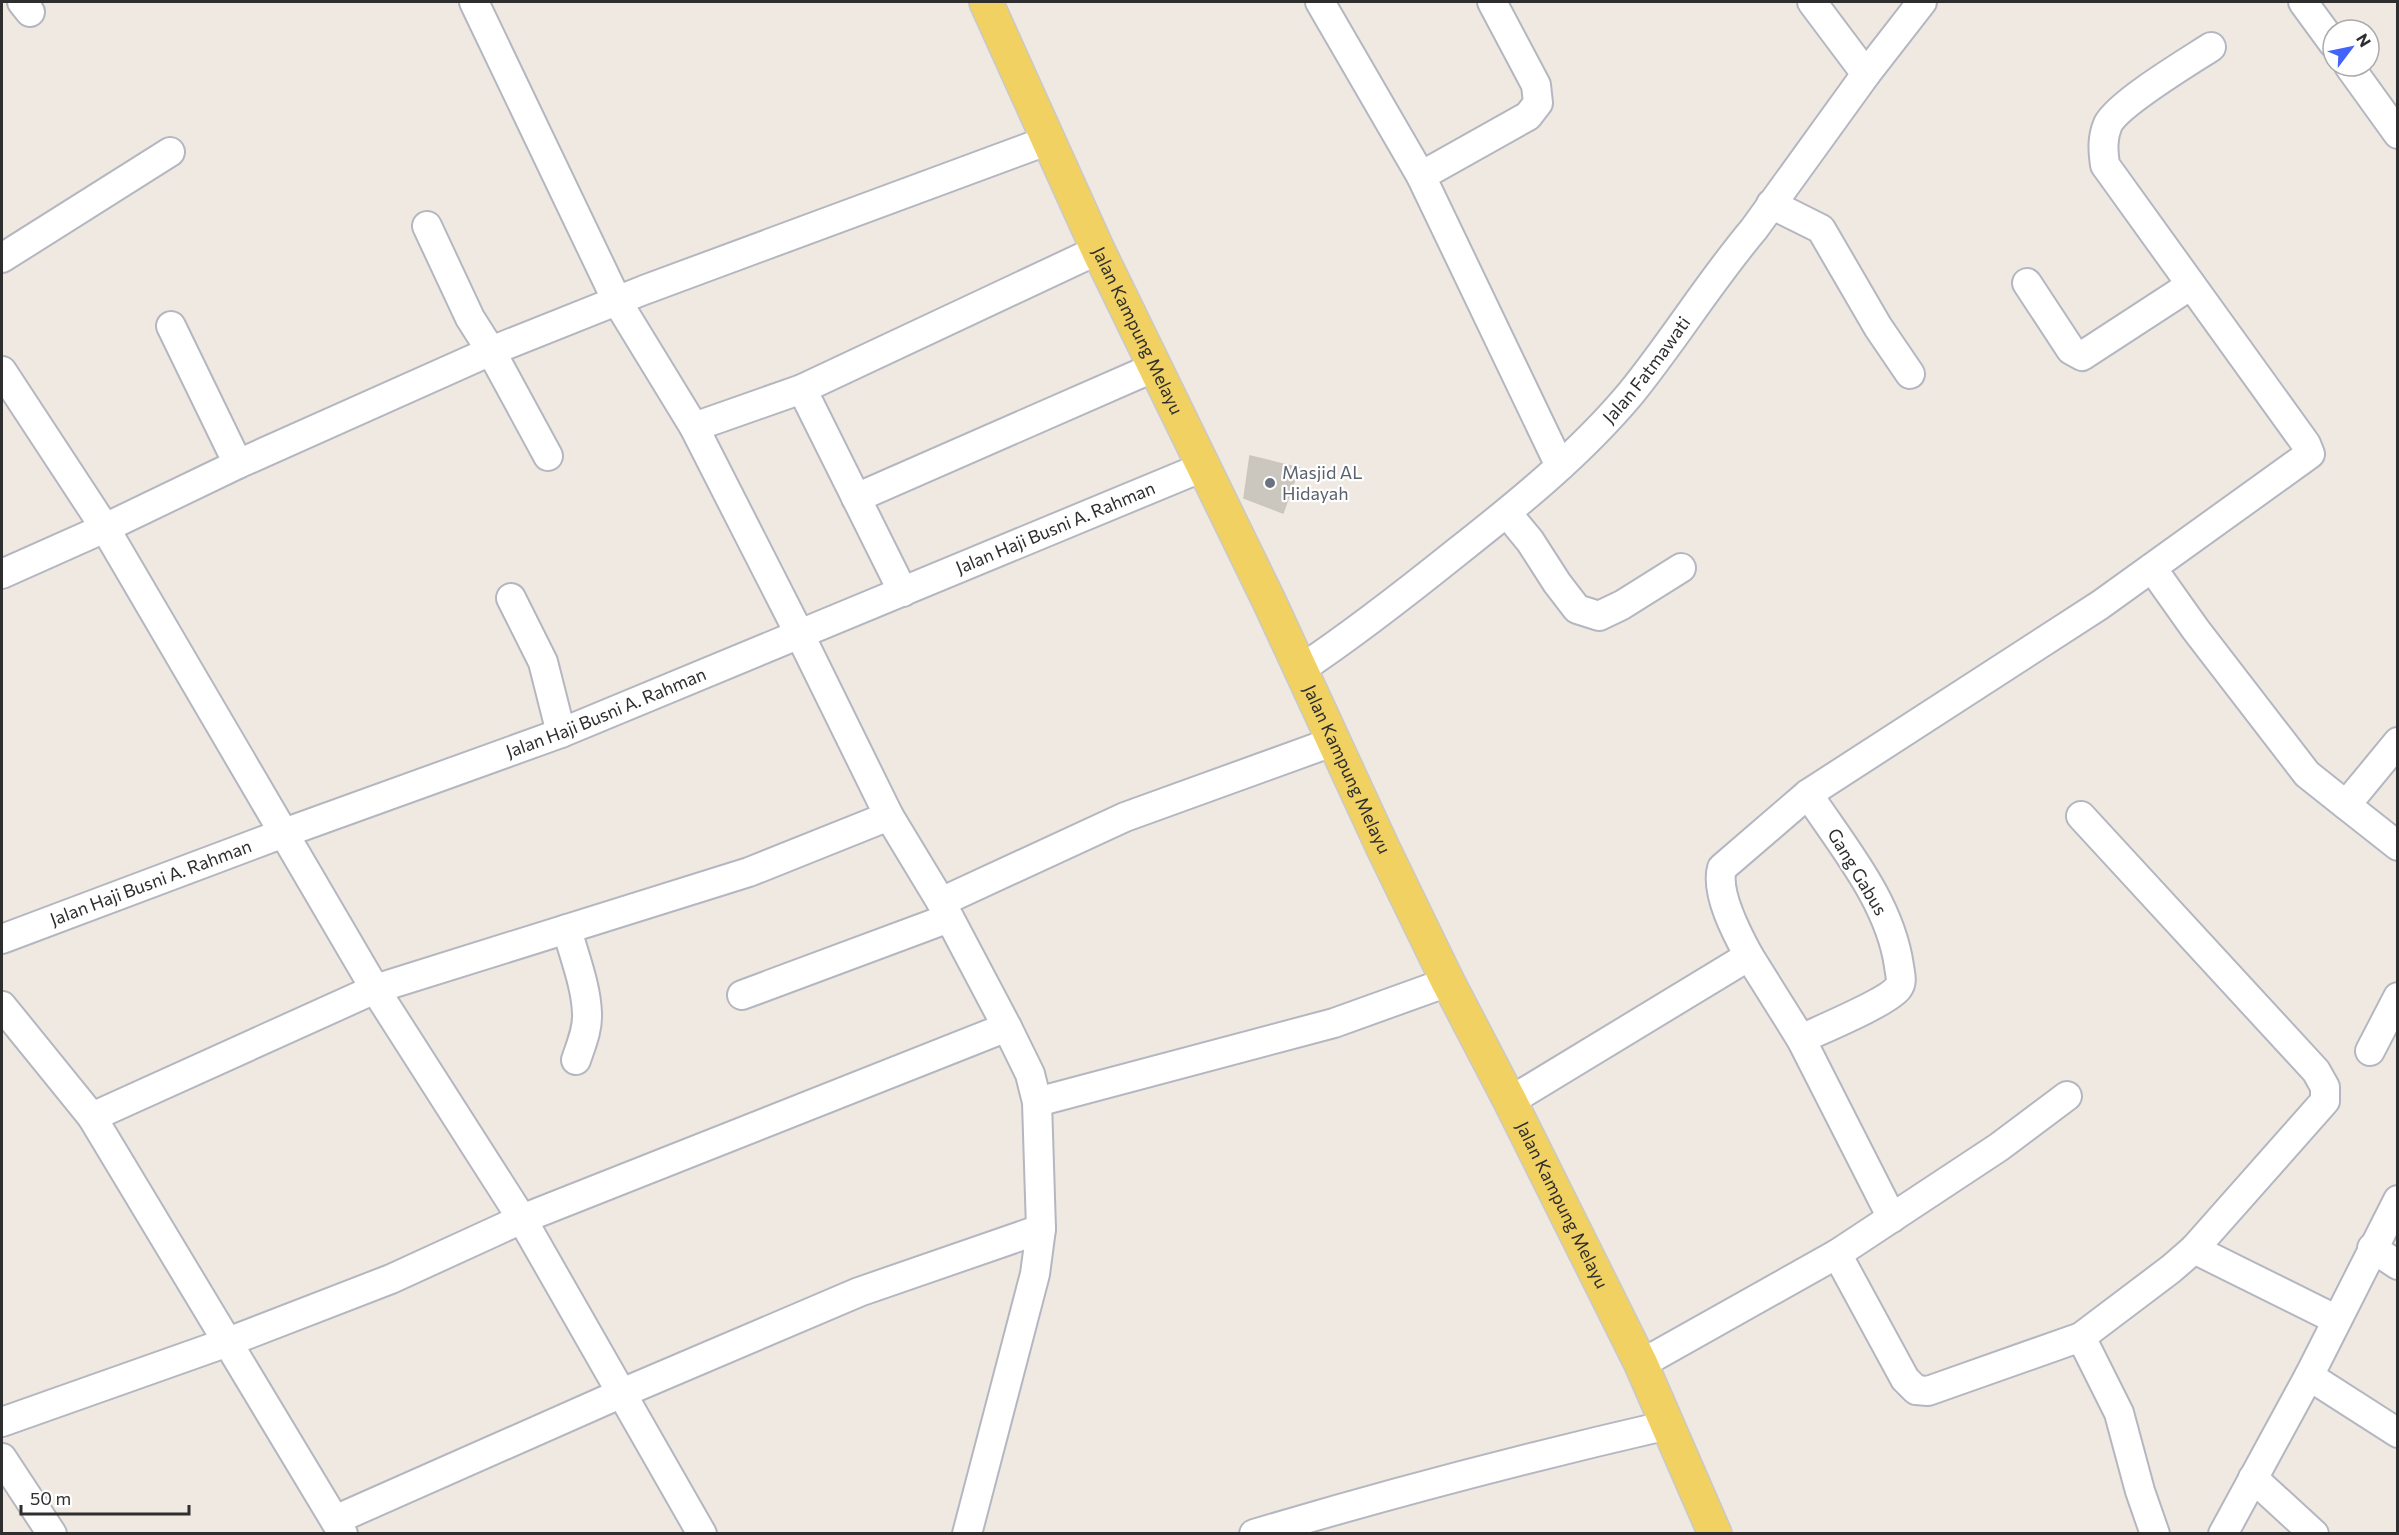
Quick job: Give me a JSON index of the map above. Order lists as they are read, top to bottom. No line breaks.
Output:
{"streets":{"main road":["Jalan Kampung Melayu"],"street":["Jalan Fatmawati","Jalan Haji Busni A. Rahman","Gang Gabus"]},"crossings":[["Jalan Kampung Melayu","Jalan Fatmawati"],["Jalan Kampung Melayu","Jalan Haji Busni A. Rahman"]],"places":["Masjid AL Hidayah"],"scale_bar":"50 m","north":"top right"}
